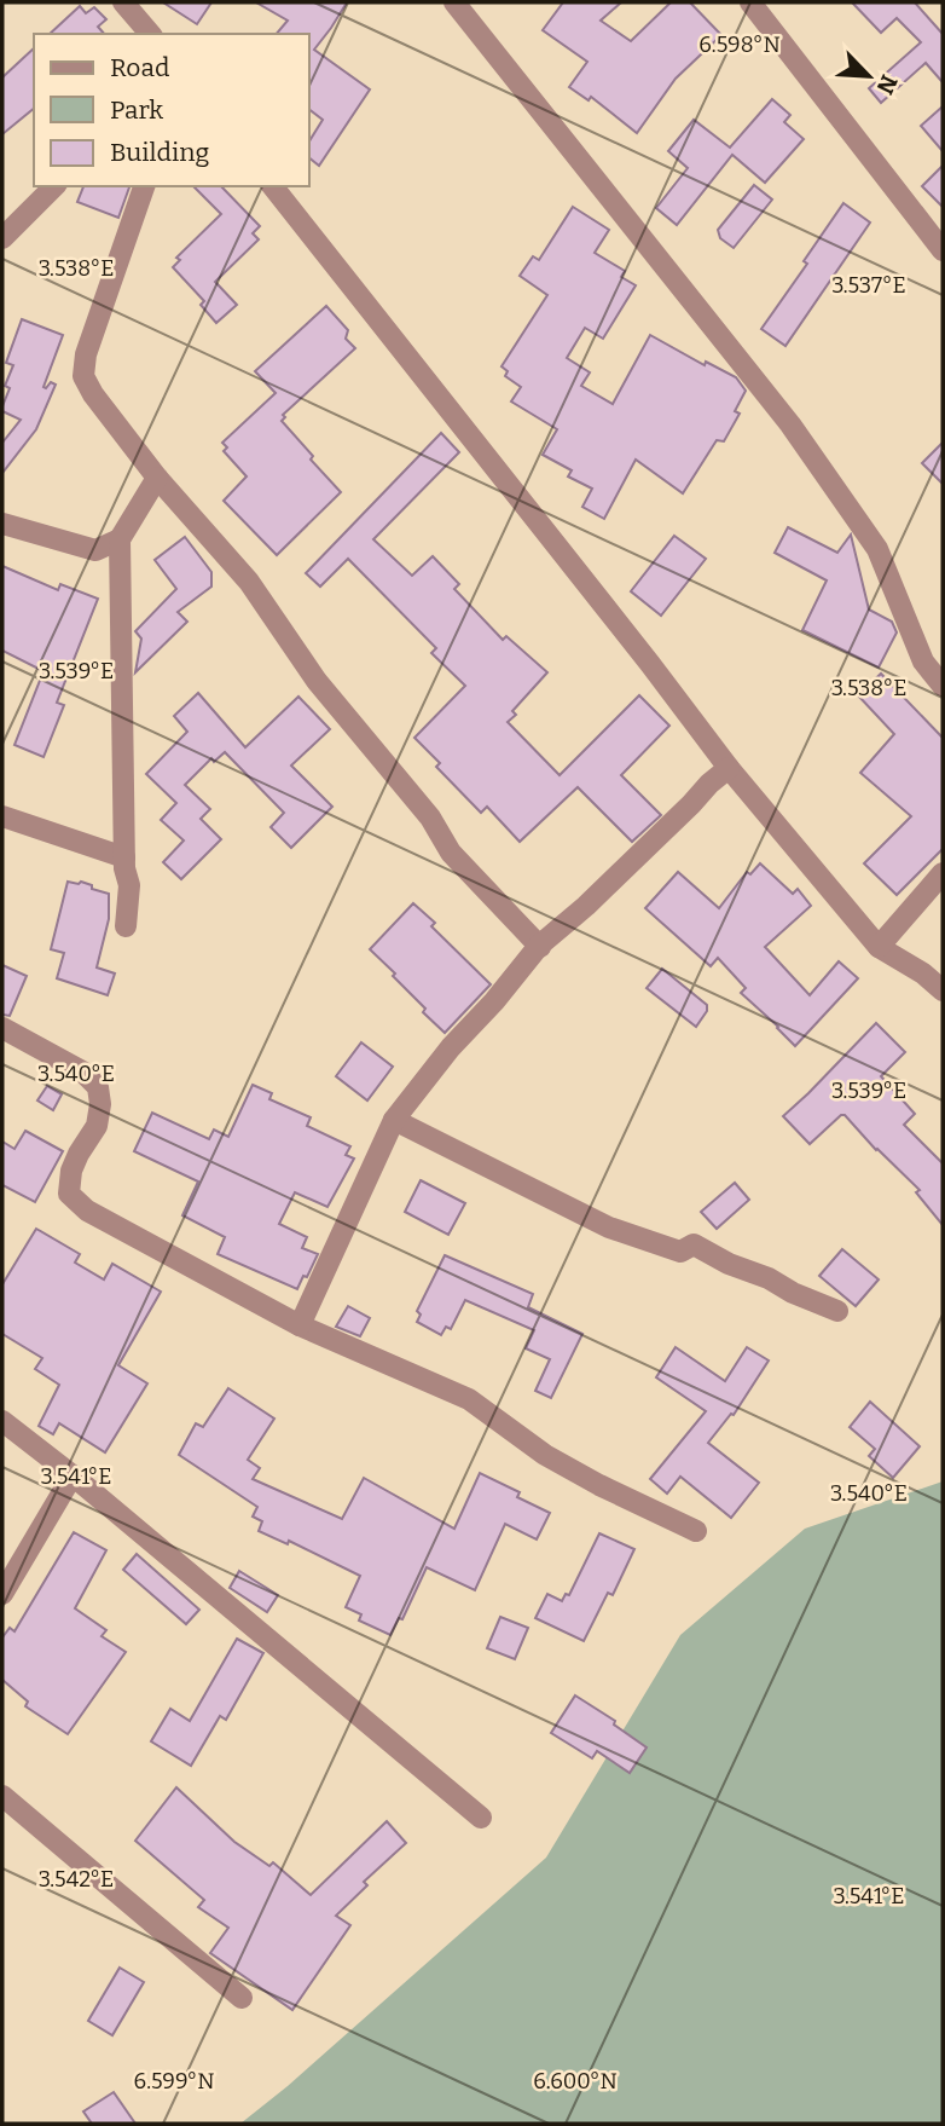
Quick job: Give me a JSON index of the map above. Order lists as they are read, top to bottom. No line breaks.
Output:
{"legend":["Road","Park","Building"],"north":"bottom right","coordinates":["6.598°N","3.538°E","3.537°E","3.539°E","3.540°E","3.541°E","3.542°E","6.599°N","6.600°N"]}
